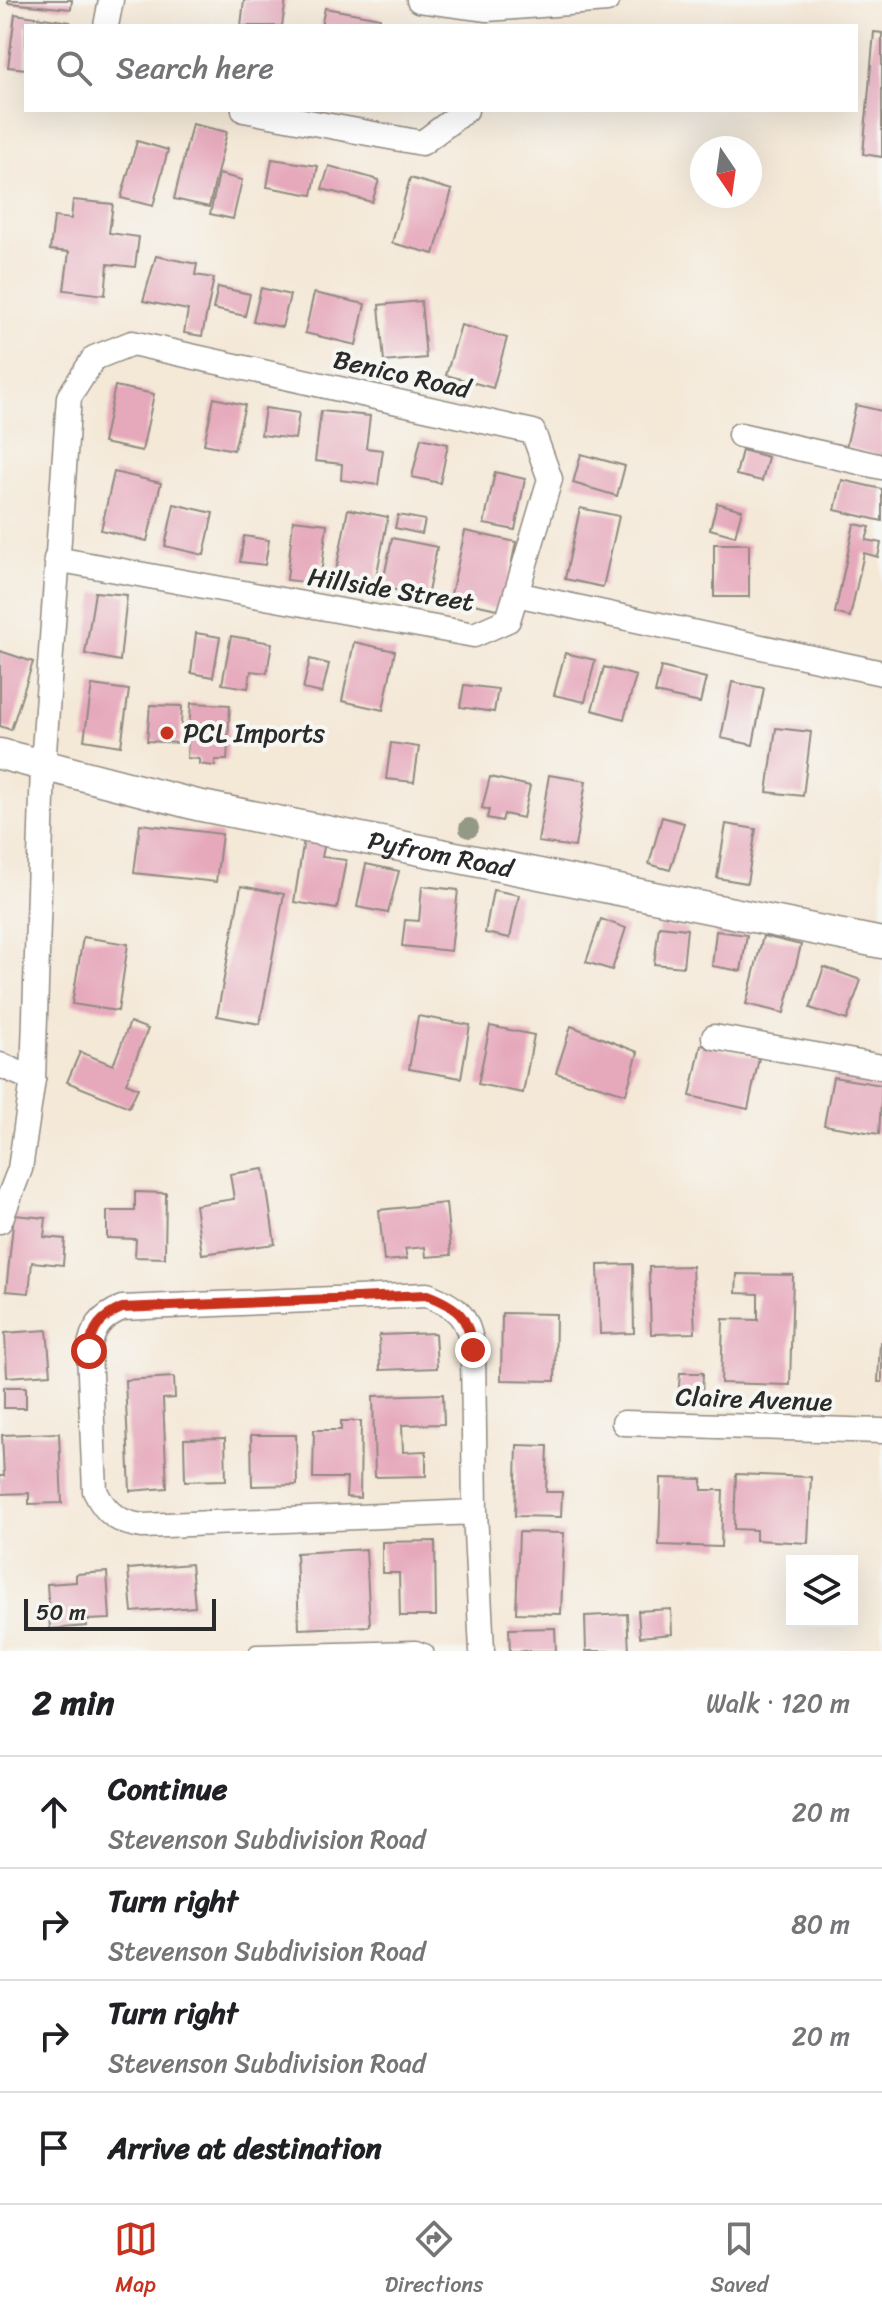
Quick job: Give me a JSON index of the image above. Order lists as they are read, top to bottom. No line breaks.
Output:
{"streets":{"street":["Benico Road","Hillside Street","Pyfrom Road","Claire Avenue"]},"crossings":[["Benico Road","Hillside Street"]],"places":["PCL Imports"],"scale_bar":"50 m","north":"bottom","page":{"search":"Search here","scale":"50 m","heading":["2 min","Walk · 120 m"],"list":[["Continue","Stevenson Subdivision Road","20 m"],["Turn right","Stevenson Subdivision Road","80 m"],["Turn right","Stevenson Subdivision Road","20 m"],"Arrive at destination"],"nav":["Map","Directions","Saved"]}}
